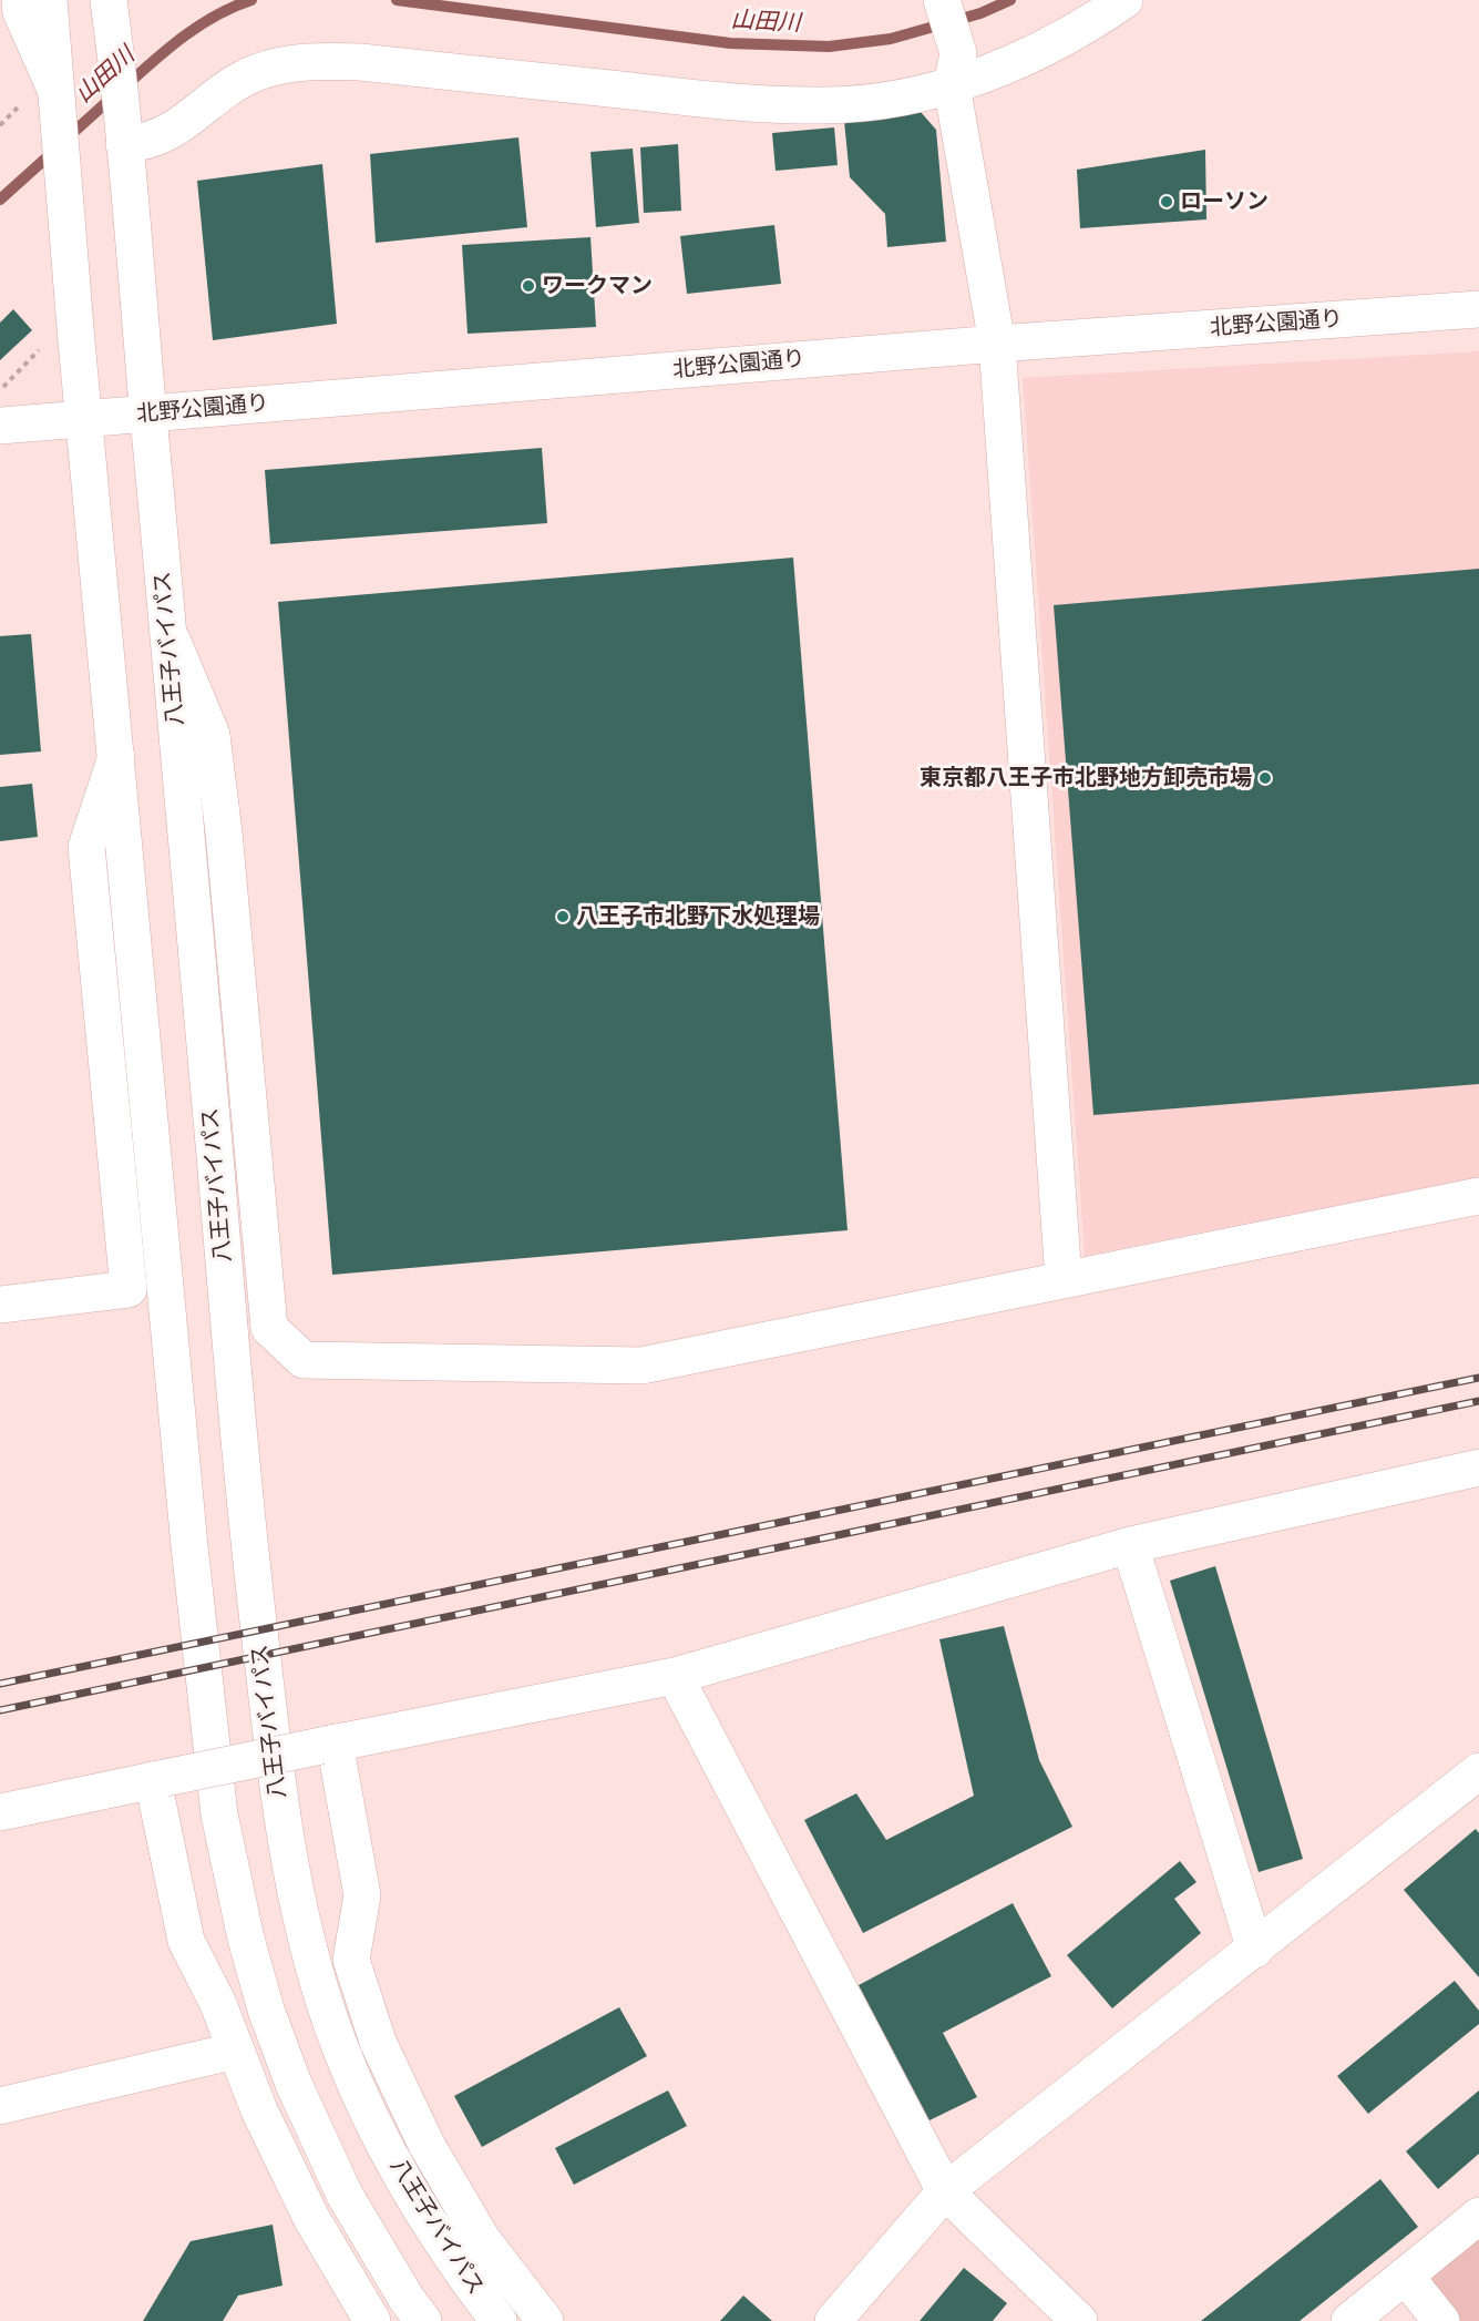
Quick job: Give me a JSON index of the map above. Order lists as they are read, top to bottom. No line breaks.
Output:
{"streets":{"main road":["北野公園通り","八王子バイパス"]},"crossings":[["北野公園通り","八王子バイパス"]],"water":["山田川"],"places":["ローソン","ワークマン","東京都八王子市北野地方卸売市場","八王子市北野下水処理場"]}
